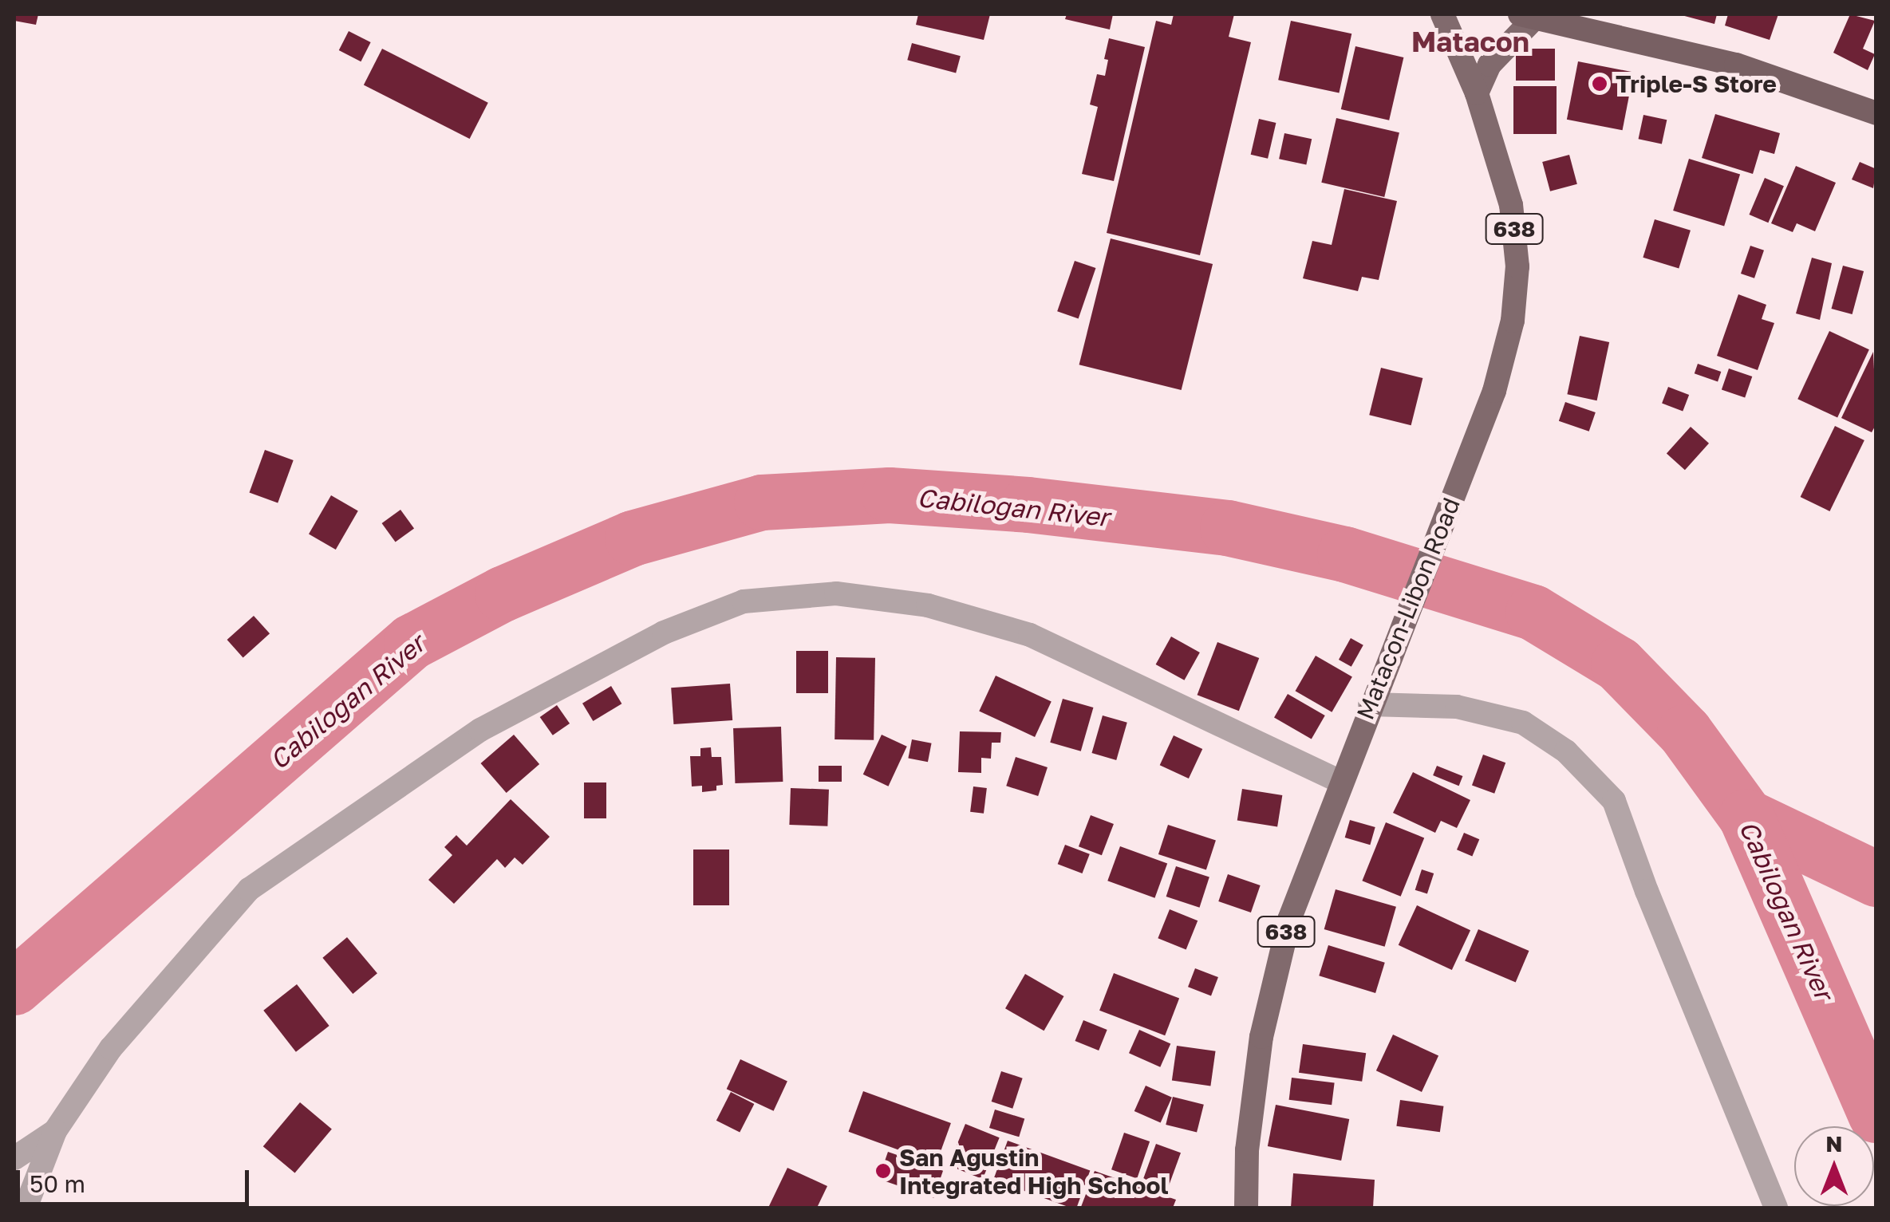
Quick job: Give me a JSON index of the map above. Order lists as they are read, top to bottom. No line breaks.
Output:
{"streets":{"main road":["638","Matacon-Libon Road"]},"districts":["Matacon"],"water":["Cabilogan River"],"places":["Triple-S Store","San Agustin Integrated High School"],"scale_bar":"50 m","north":"top"}
